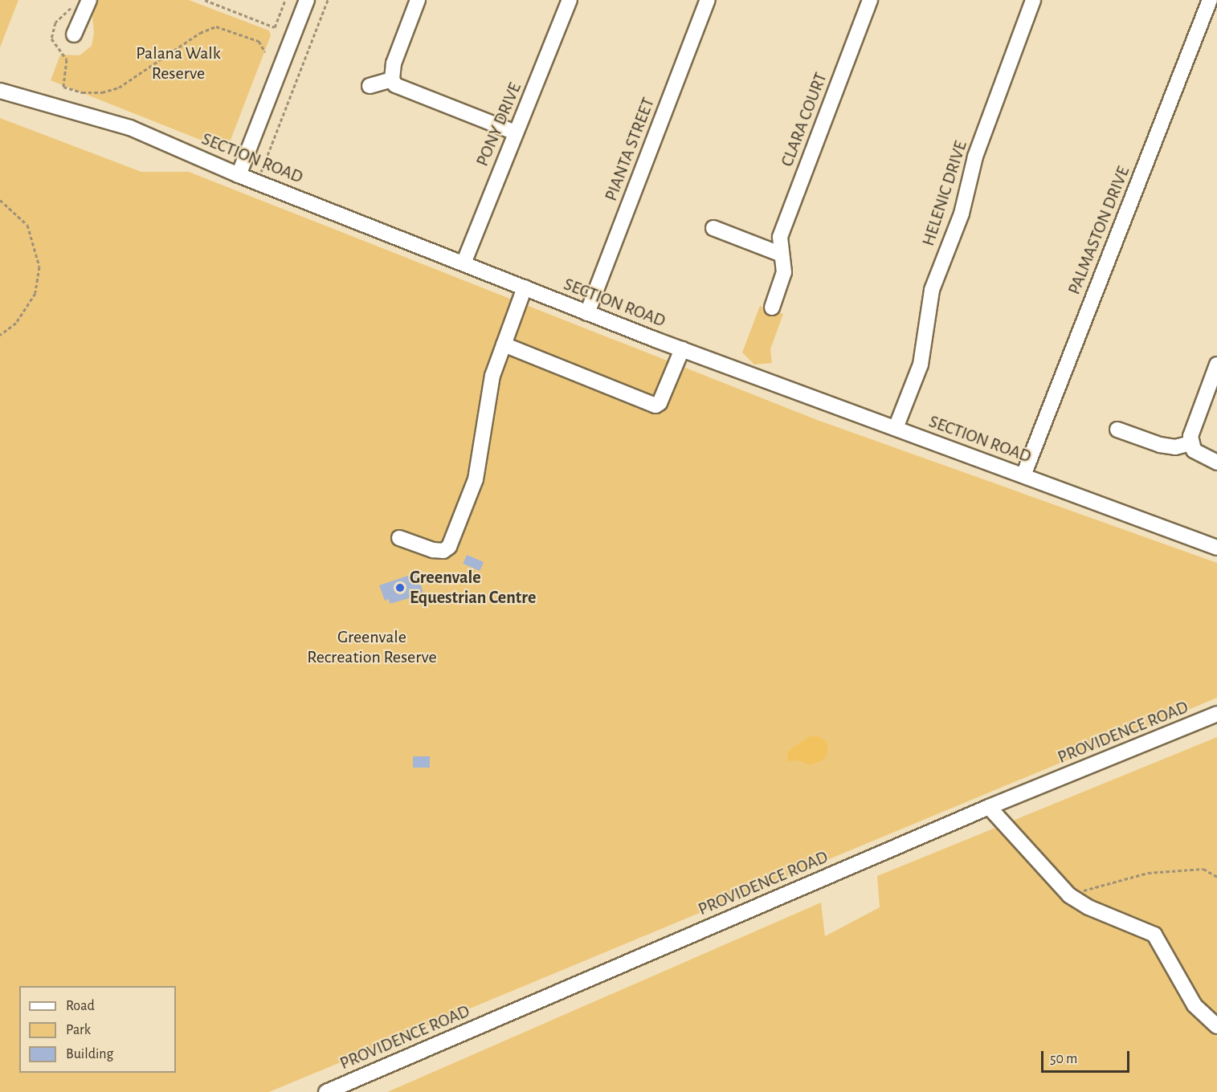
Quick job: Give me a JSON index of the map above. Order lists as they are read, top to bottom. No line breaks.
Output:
{"streets":{"street":["CLARA COURT","PONY DRIVE","PIANTA STREET","SECTION ROAD","HELENIC DRIVE","PALMASTON DRIVE","PROVIDENCE ROAD"]},"crossings":[["PONY DRIVE","SECTION ROAD"],["PIANTA STREET","SECTION ROAD"],["SECTION ROAD","HELENIC DRIVE"],["SECTION ROAD","PALMASTON DRIVE"]],"parks":["Palana Walk Reserve","Greenvale Recreation Reserve"],"places":["Greenvale Equestrian Centre"],"legend":["Road","Park","Building"],"scale_bar":"50 m"}
